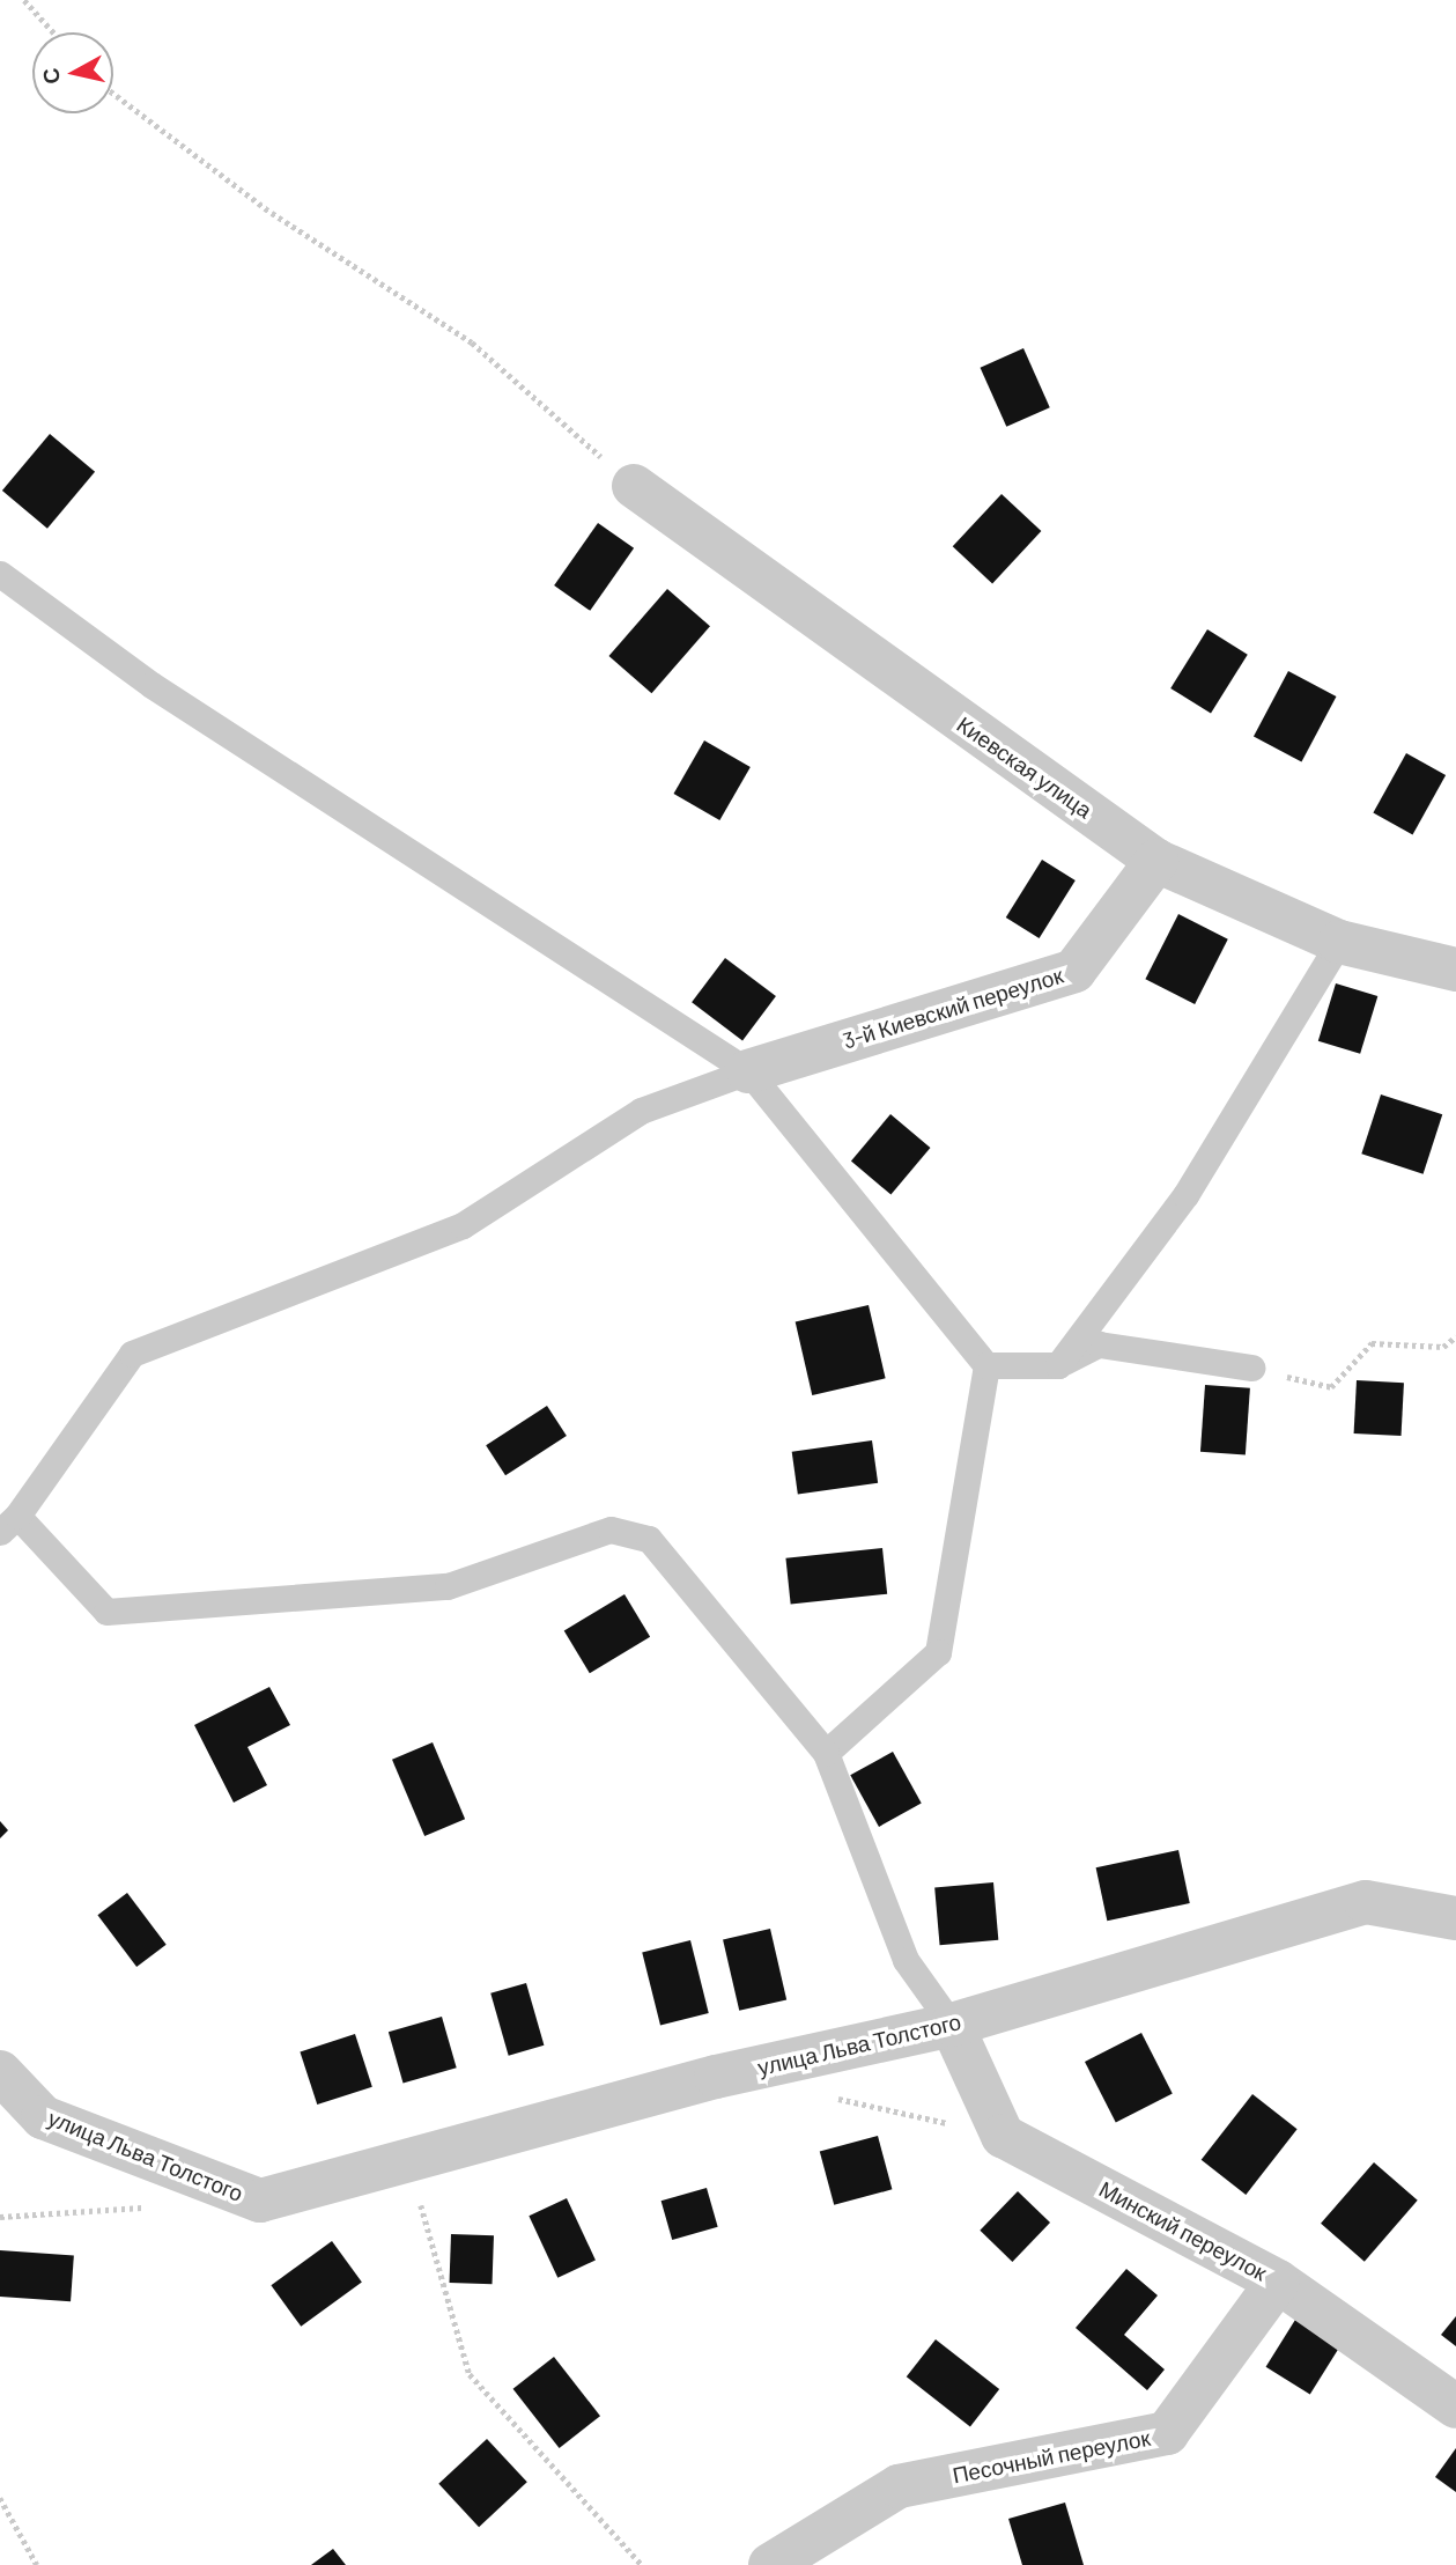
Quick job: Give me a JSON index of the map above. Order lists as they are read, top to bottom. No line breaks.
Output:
{"streets":{"street":["Киевская улица","3-й Киевский переулок","улица Льва Толстого","Минский переулок","Песочный переулок"]},"crossings":[["Киевская улица","3-й Киевский переулок"],["Минский переулок","Песочный переулок"]],"north":"left"}
